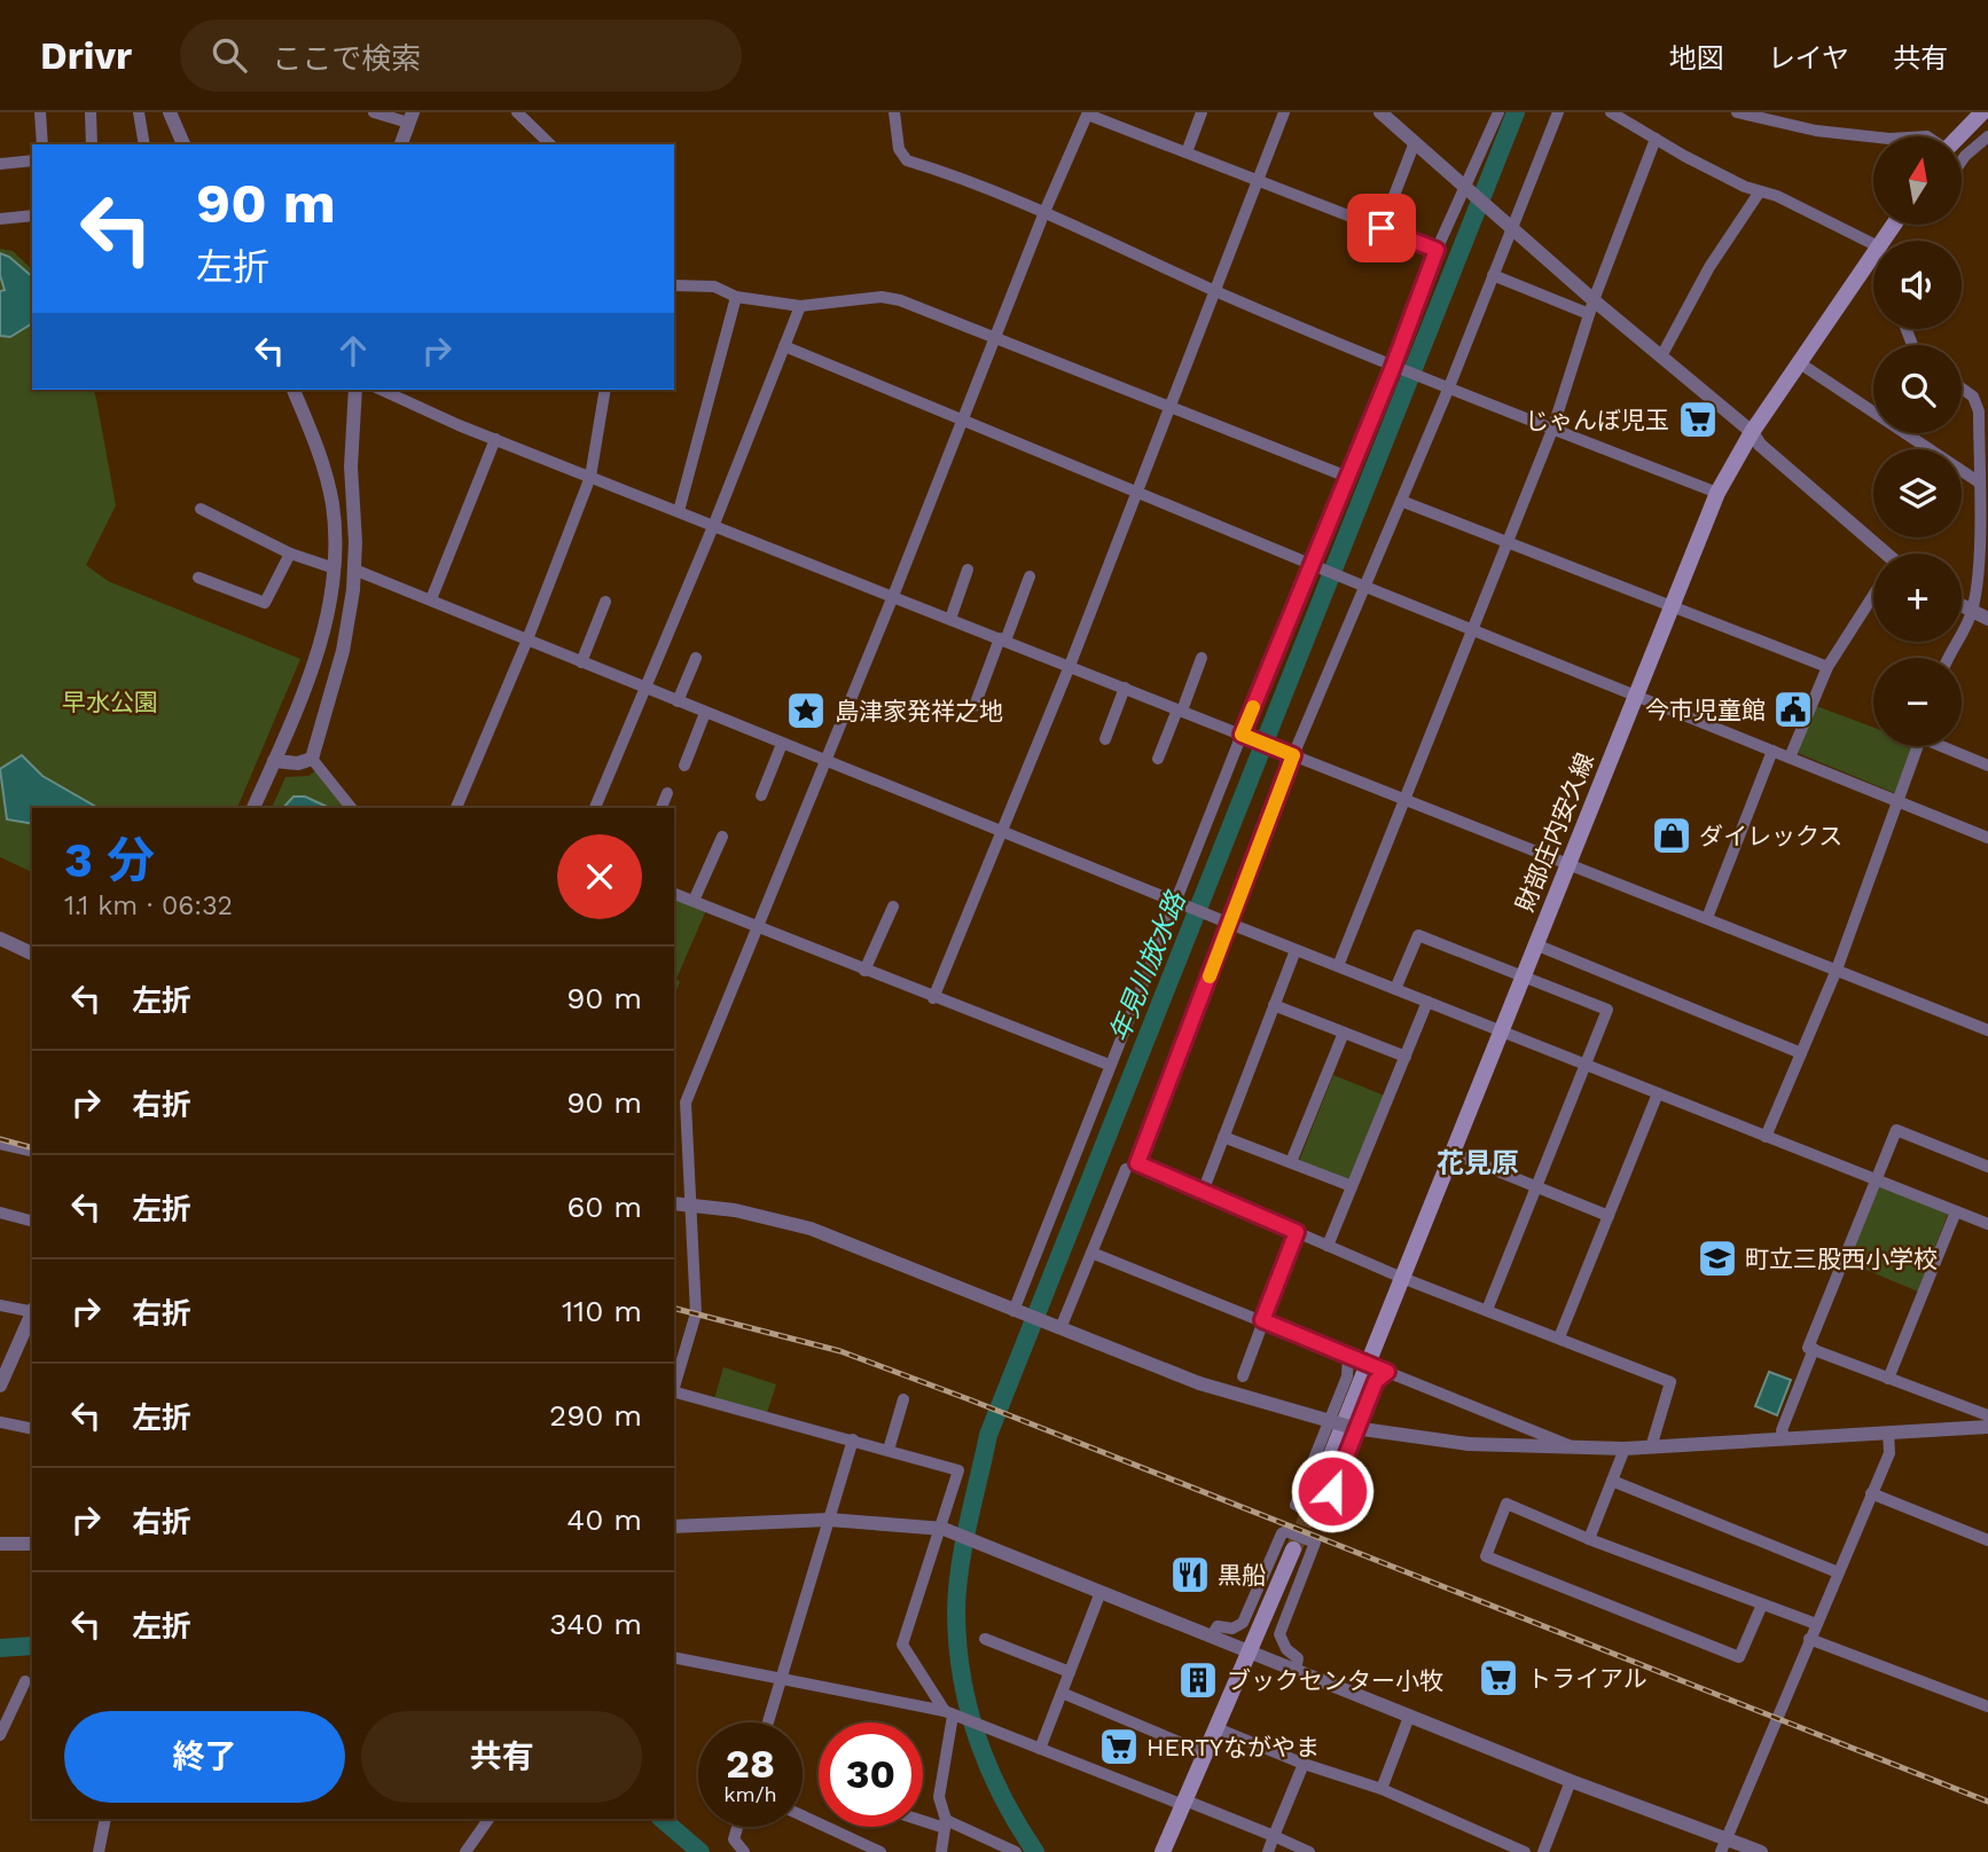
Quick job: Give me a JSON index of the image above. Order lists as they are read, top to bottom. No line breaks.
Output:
{"streets":{"main road":["財部庄内安久線"]},"districts":["花見原"],"water":["年見川放水路"],"parks":["早水公園"],"places":{"supermarket":["じゃんぼ児玉","トライアル","HERTYながやま"],"public building":["今市児童館"],"place":["島津家発祥之地"],"shop":["ダイレックス"],"school or university":["町立三股西小学校"],"restaurant":["黒船"],"building":["ブックセンター小牧"]},"north":"top","page":{"header":"Drivr","search":"ここで検索","nav":["地図","レイヤ","共有"],"map_buttons":["+","−"],"turn":["90 m","左折"],"heading":["3 分","1.1 km · 06:32"],"list":[{"name":"左折","value":"90 m"},{"name":"右折","value":"90 m"},{"name":"左折","value":"60 m"},{"name":"右折","value":"110 m"},{"name":"左折","value":"290 m"},{"name":"右折","value":"40 m"},{"name":"左折","value":"340 m"}],"buttons":["終了","共有"],"speed":"28 km/h","limit":"30"}}
